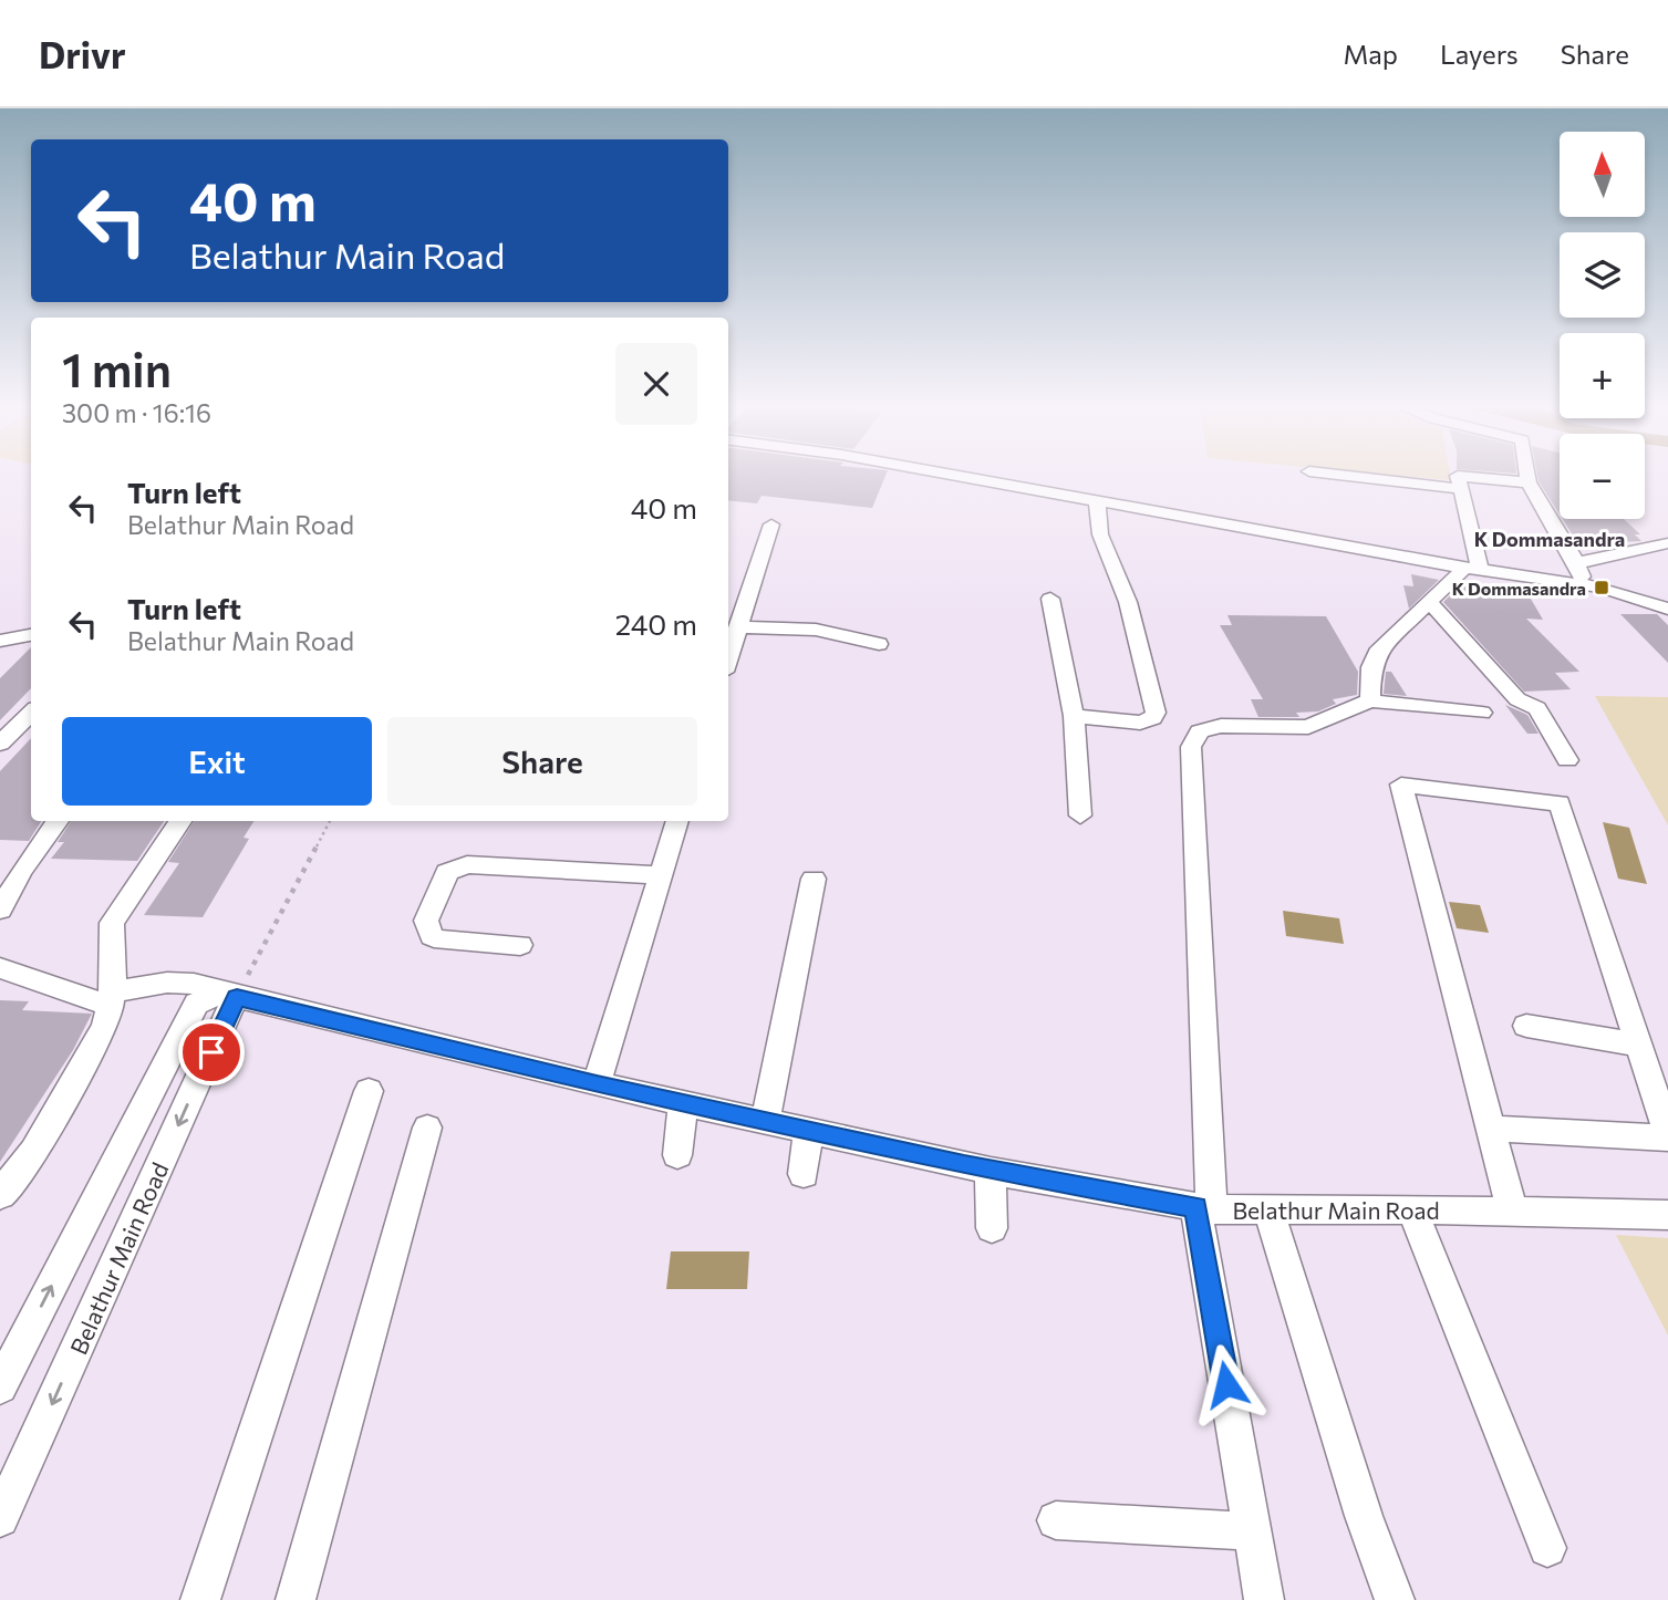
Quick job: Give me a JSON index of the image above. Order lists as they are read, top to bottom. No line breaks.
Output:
{"streets":{"street":["Belathur Main Road"]},"districts":["K Dommasandra"],"places":{"transit":["K Dommasandra"]},"north":"top","page":{"header":"Drivr","nav":["Map","Layers","Share"],"map_buttons":["+","−"],"turn":["40 m","Belathur Main Road"],"heading":["1 min","300 m · 16:16"],"list":[{"name":"Turn left","note":"Belathur Main Road","value":"40 m"},{"name":"Turn left","note":"Belathur Main Road","value":"240 m"}],"buttons":["Exit","Share"]}}
